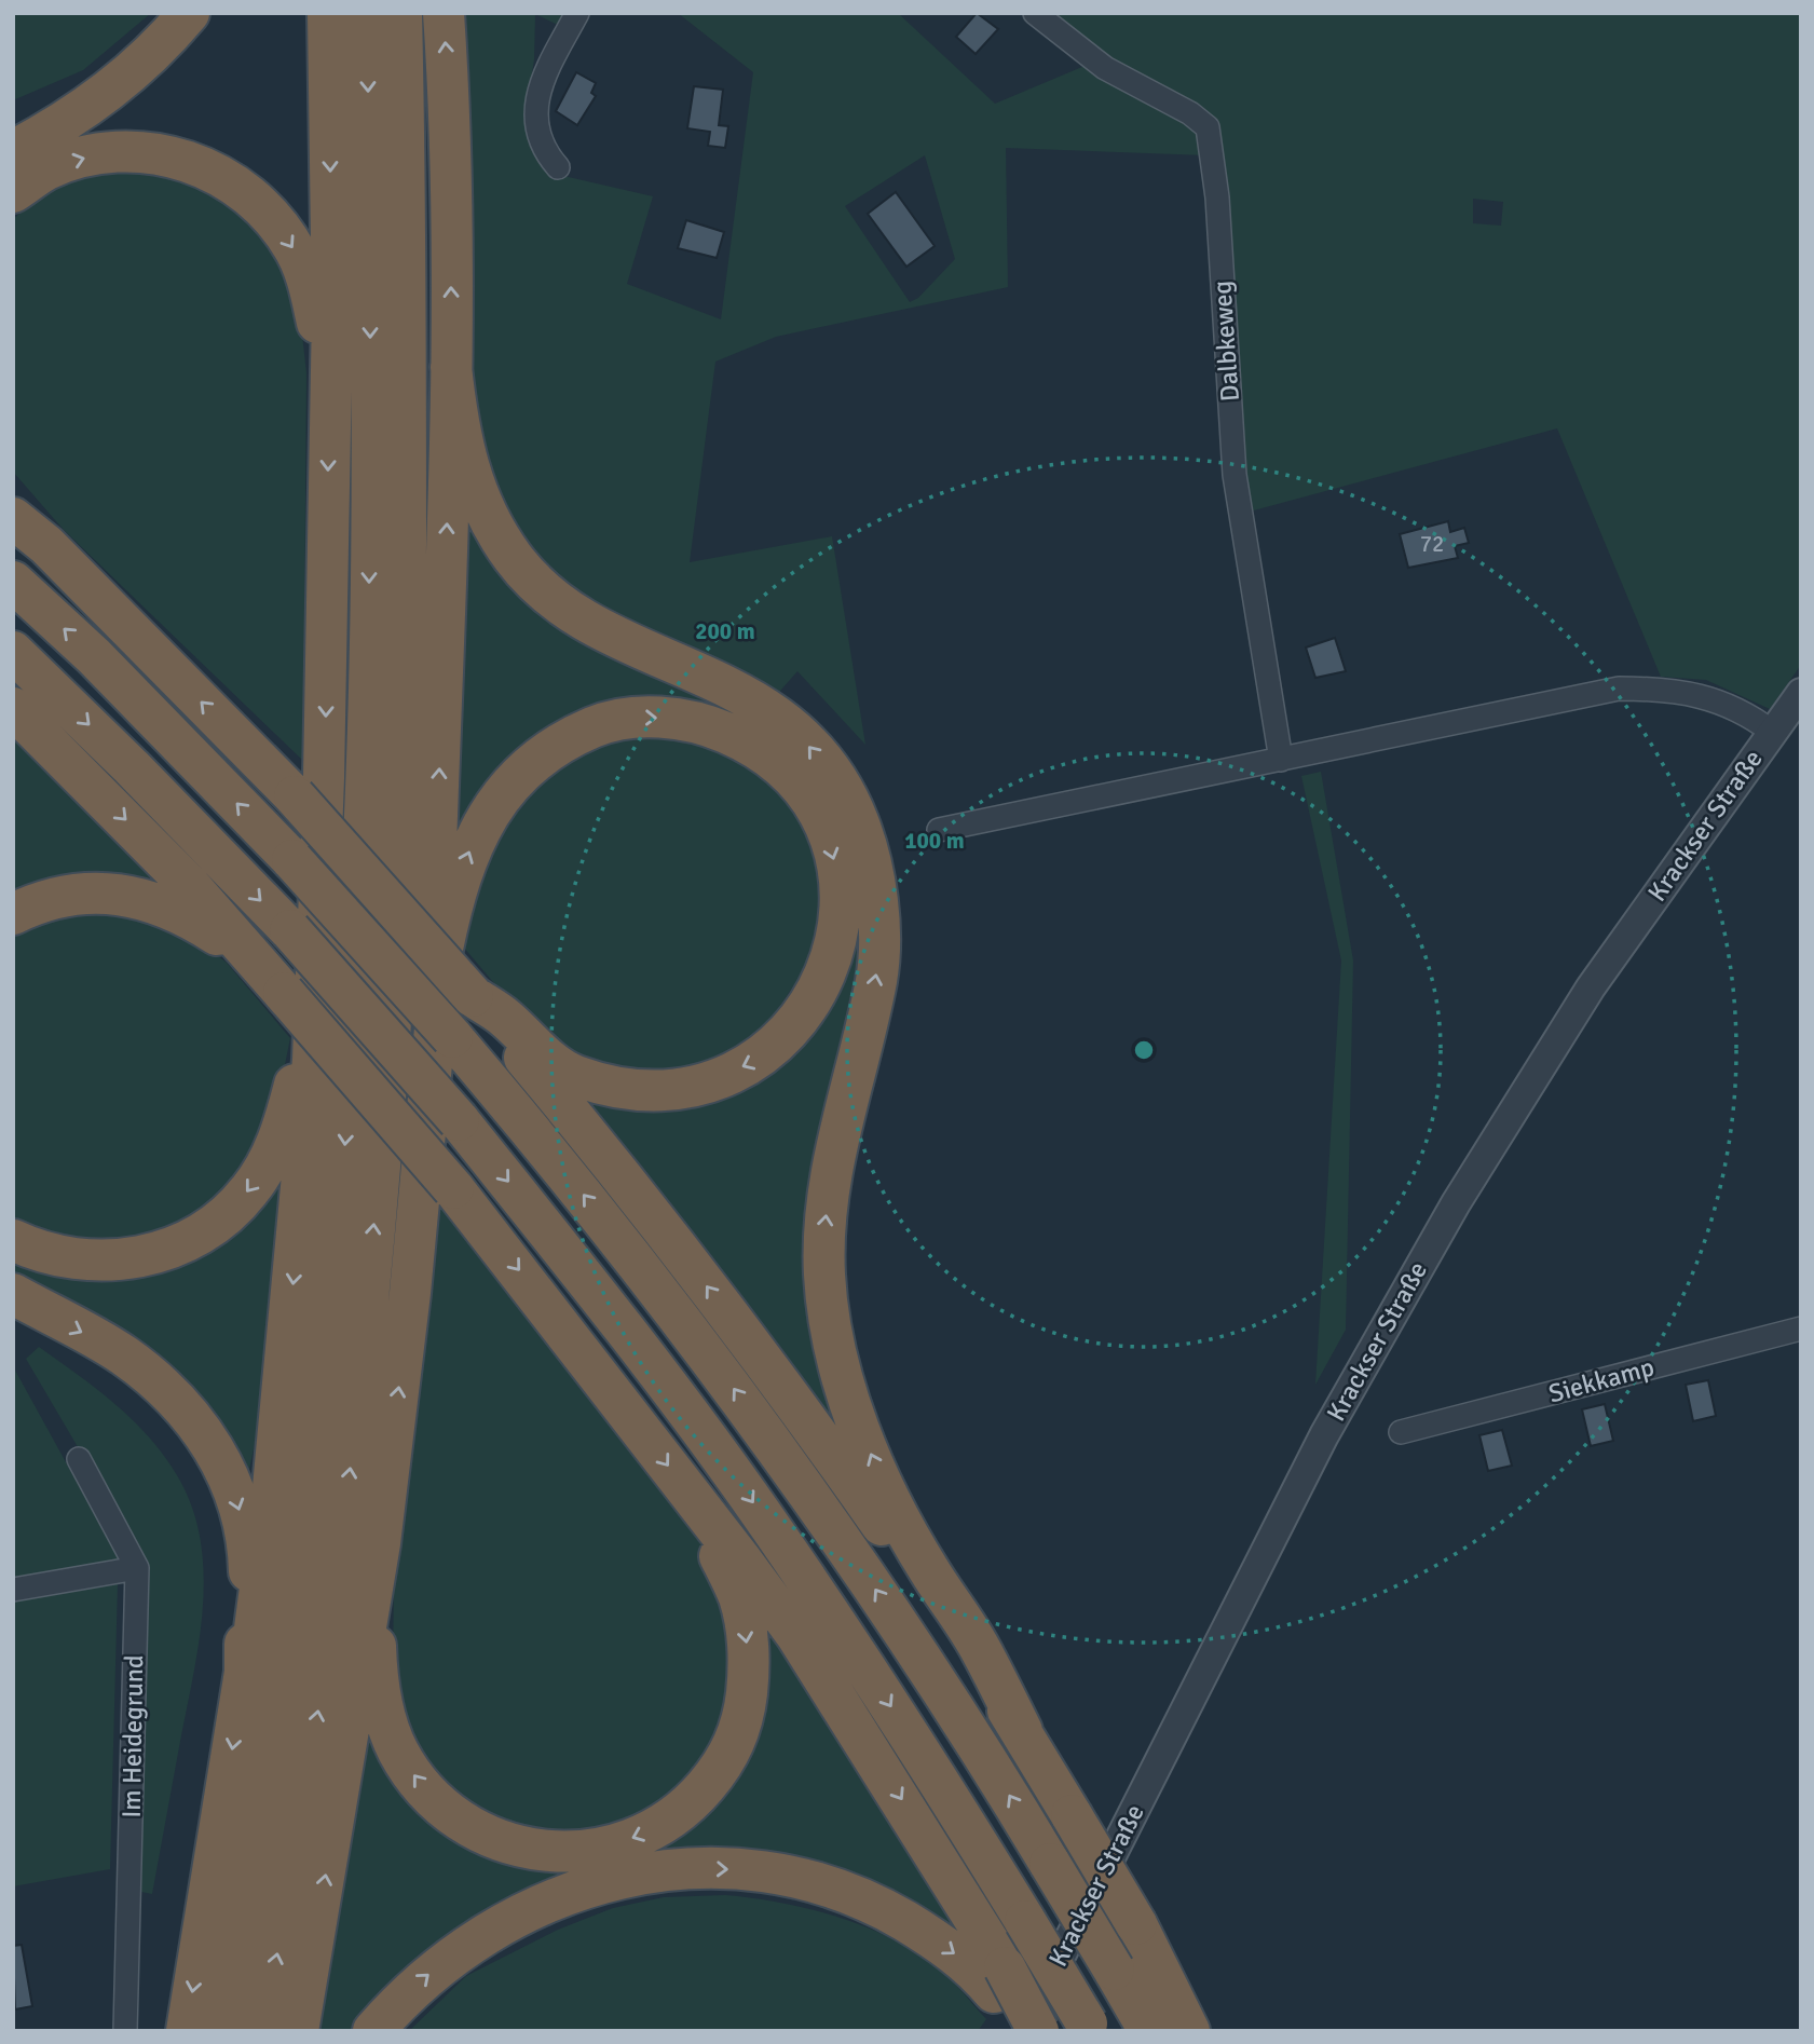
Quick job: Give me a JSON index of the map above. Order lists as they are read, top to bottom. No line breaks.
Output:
{"streets":{"street":["Dalbkeweg","Krackser Straße","Siekkamp","Im Heidegrund"]},"house_numbers":["72"],"rings":["200 m","100 m"]}
